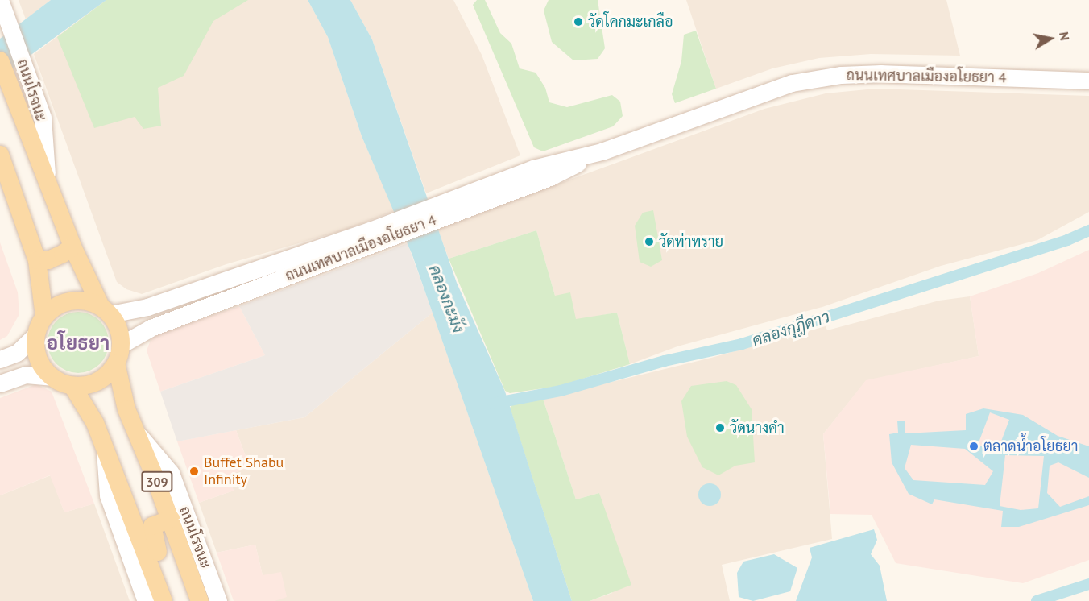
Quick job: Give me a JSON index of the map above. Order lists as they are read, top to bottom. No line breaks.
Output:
{"streets":{"main road":["ถนนโรจนะ","309"],"street":["ถนนเทศบาลเมืองอโยธยา 4"]},"crossings":[["ถนนเทศบาลเมืองอโยธยา 4","ถนนโรจนะ"],["ถนนเทศบาลเมืองอโยธยา 4","309"],["ถนนโรจนะ","309"]],"districts":["อโยธยา"],"water":["คลองกะมัง","คลองกุฎีดาว"],"places":["วัดโคกมะเกลือ","วัดท่าทราย","วัดนางคำ","ตลาดน้ำอโยธยา","Buffet Shabu Infinity"],"north":"right"}
